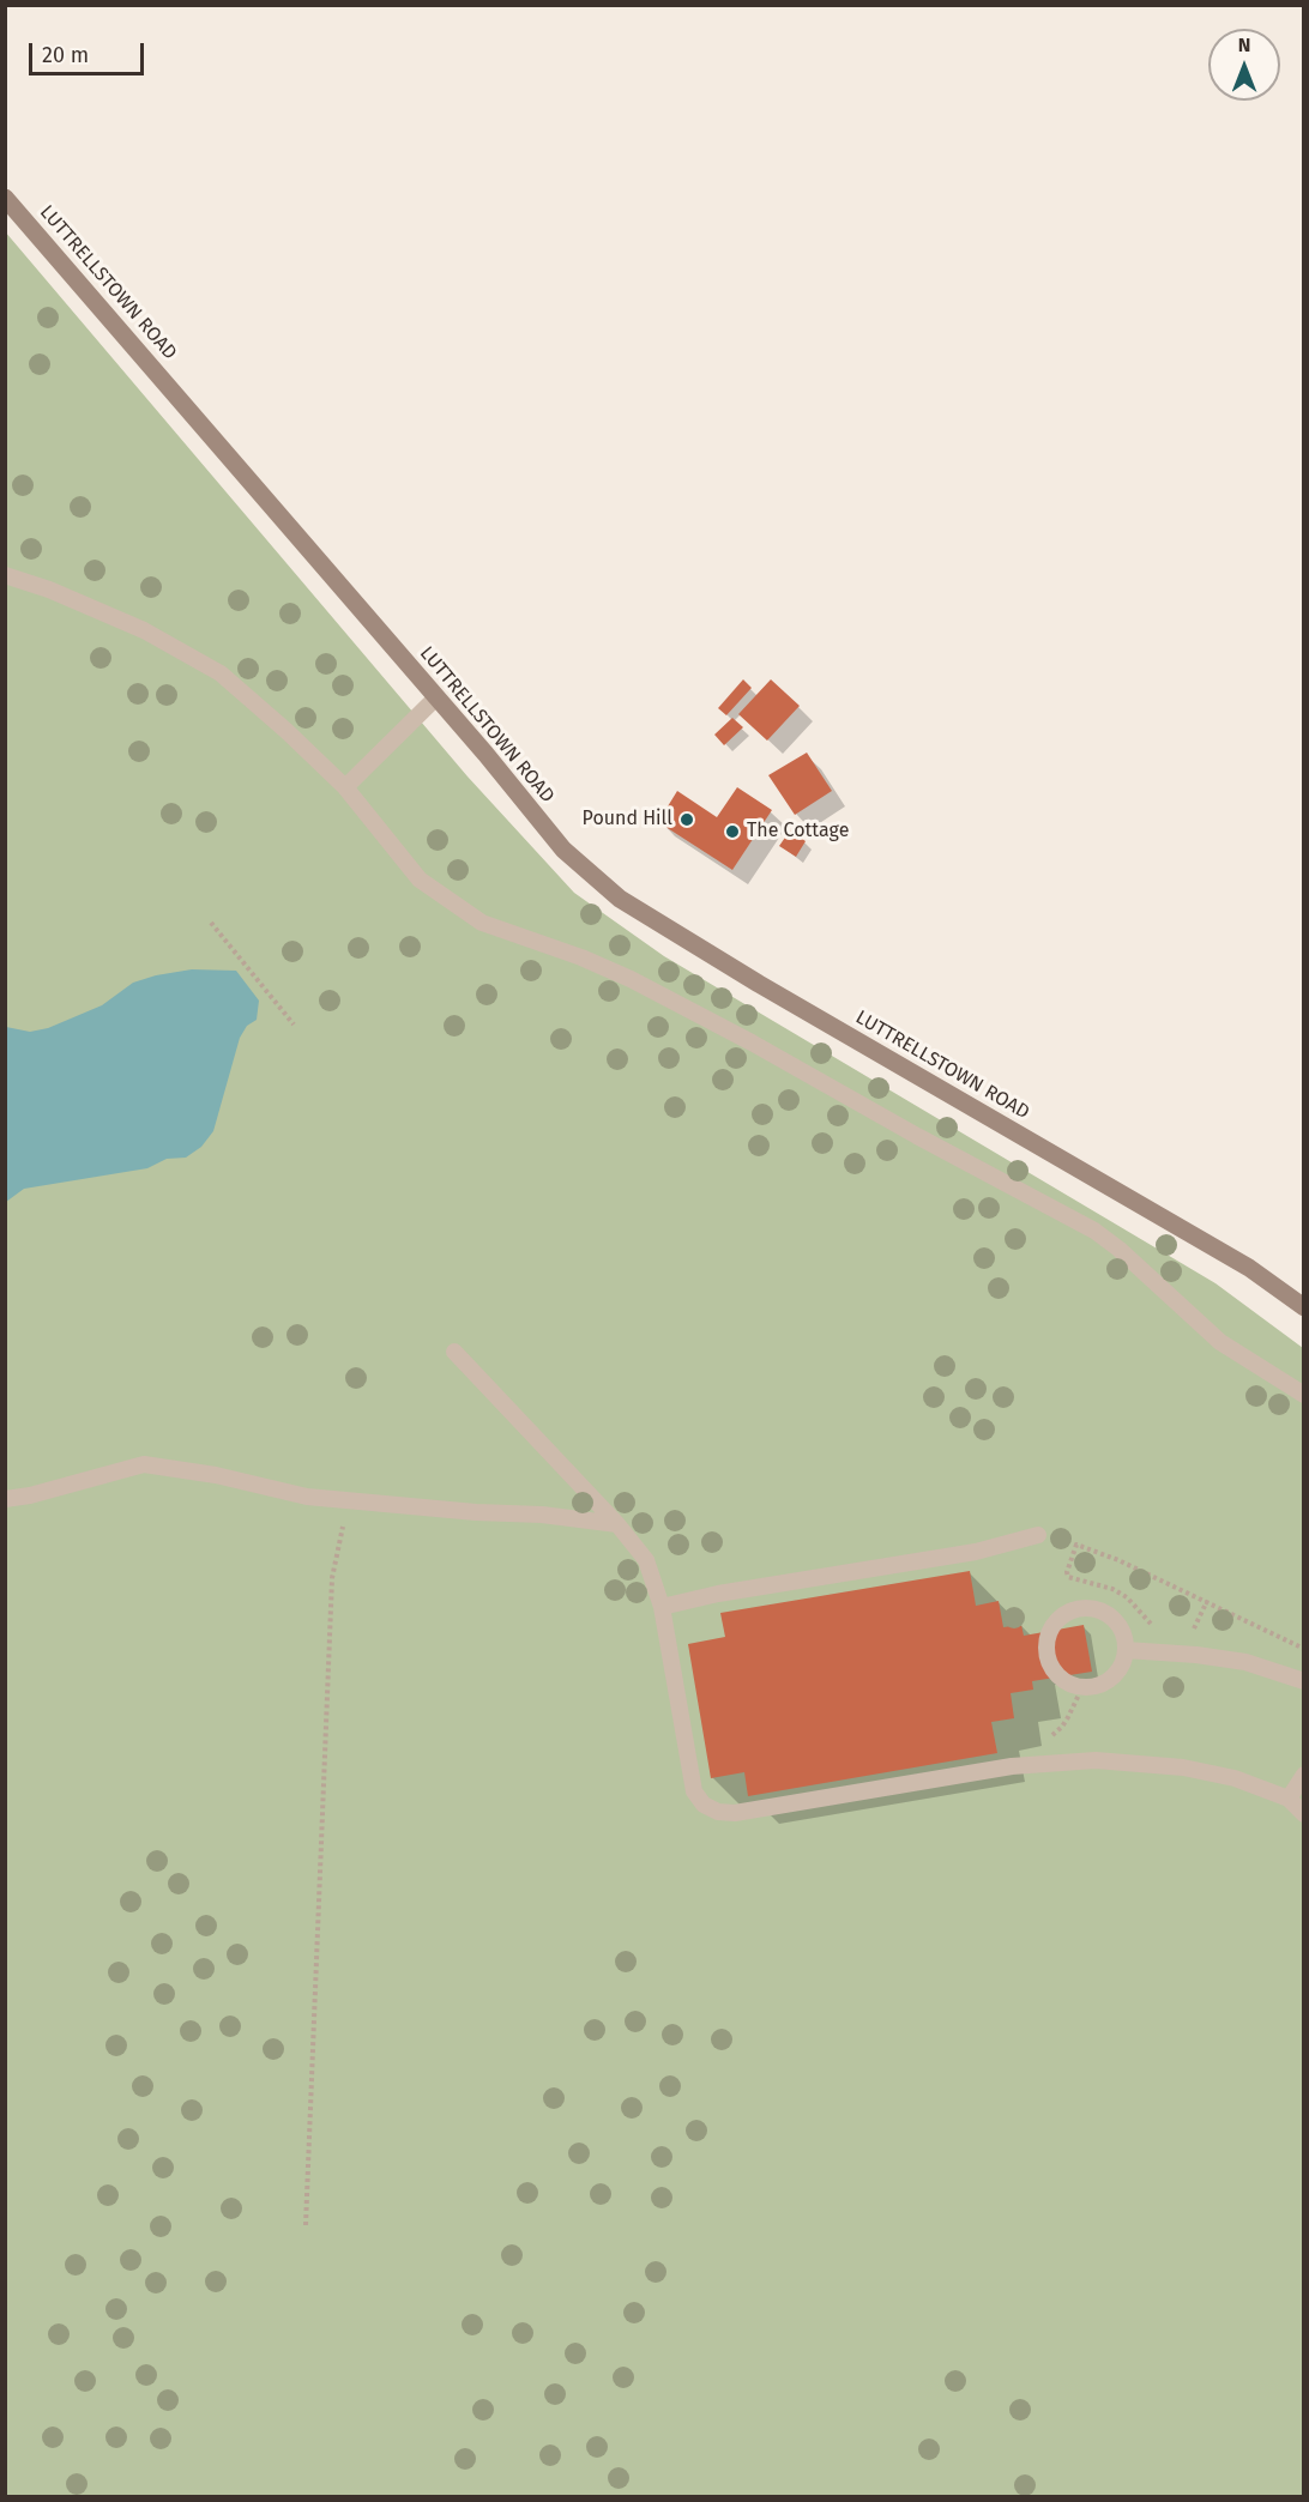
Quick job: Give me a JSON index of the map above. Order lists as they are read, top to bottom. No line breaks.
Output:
{"streets":{"street":["LUTTRELLSTOWN ROAD"]},"places":["Pound Hill","The Cottage"],"scale_bar":"20 m","north":"top"}
